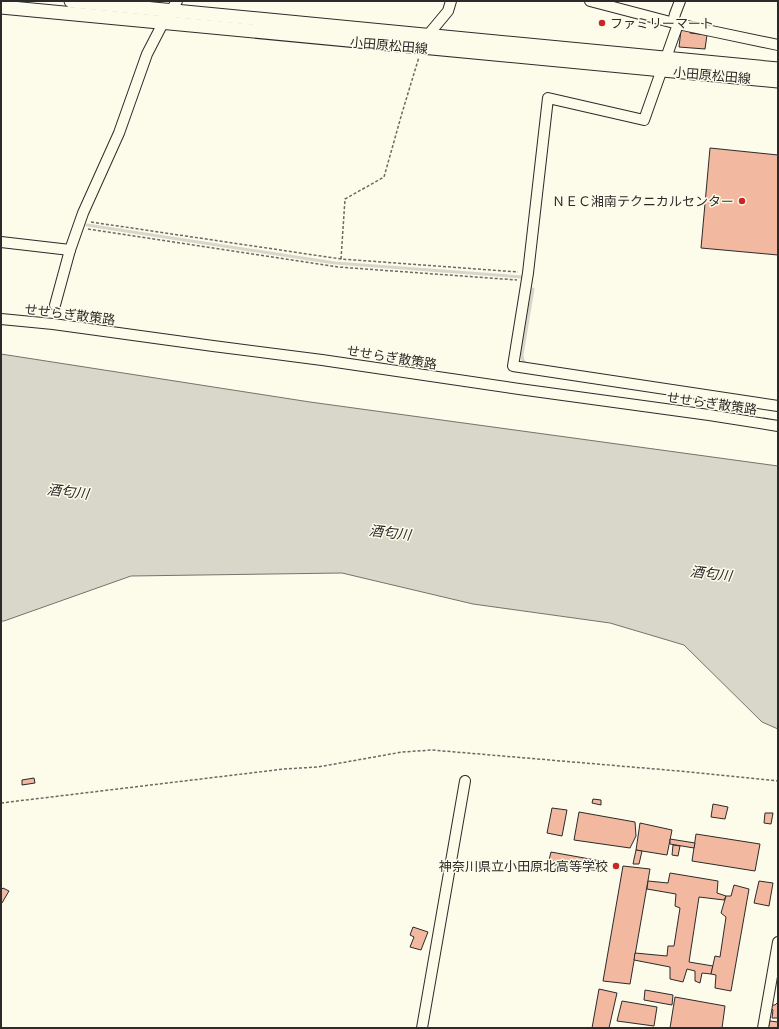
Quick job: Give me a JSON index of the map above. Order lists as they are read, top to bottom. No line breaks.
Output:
{"streets":{"main road":["小田原松田線"],"street":["せせらぎ散策路"]},"water":["酒匂川"],"places":["ファミリーマート","ＮＥＣ湘南テクニカルセンター","神奈川県立小田原北高等学校"]}
